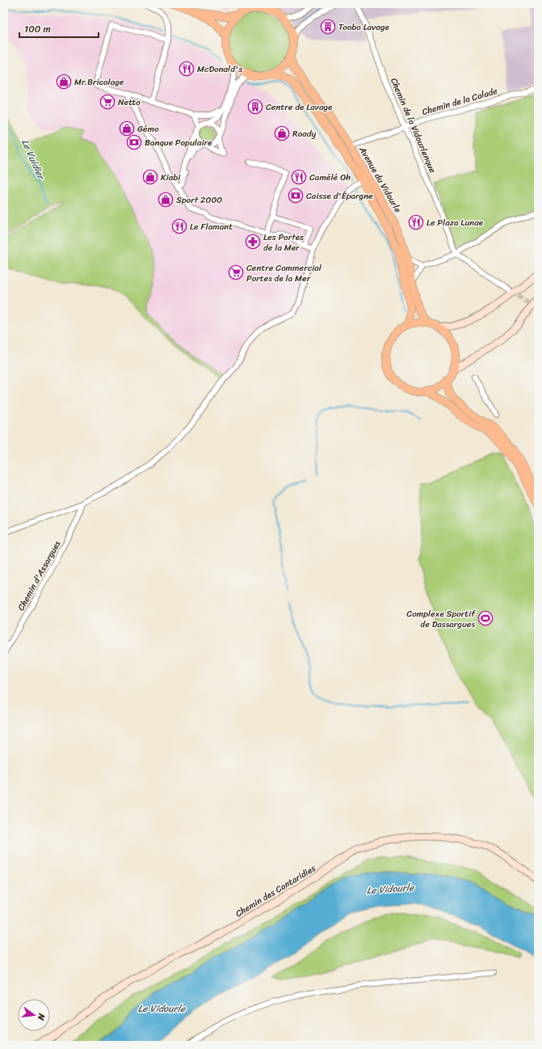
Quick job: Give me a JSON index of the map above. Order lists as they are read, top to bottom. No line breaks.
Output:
{"streets":{"main road":["Avenue du Vidourle"],"street":["Chemin de la Calade","Chemin de la Vidourlenque","Chemin d'Assargues","Chemin des Cantaridies"]},"crossings":[["Chemin de la Calade","Chemin de la Vidourlenque"],["Chemin de la Calade","Avenue du Vidourle"]],"water":["Le Vuidier","Le Vidourle"],"places":{"building":["Toobo Lavage","Centre de Lavage"],"restaurant":["McDonald's","Camélé Oh","Le Plaza Lunae","Le Flamant"],"shop":["Mr.Bricolage","Gémo","Roady","Kiabi","Sport 2000"],"supermarket":["Netto","Centre Commercial Portes de la Mer"],"bank":["Banque Populaire","Caisse d'Épargne"],"pharmacy":["Les Portes de la Mer"],"sports":["Complexe Sportif de Dassargues"]},"scale_bar":"100 m","north":"right"}
